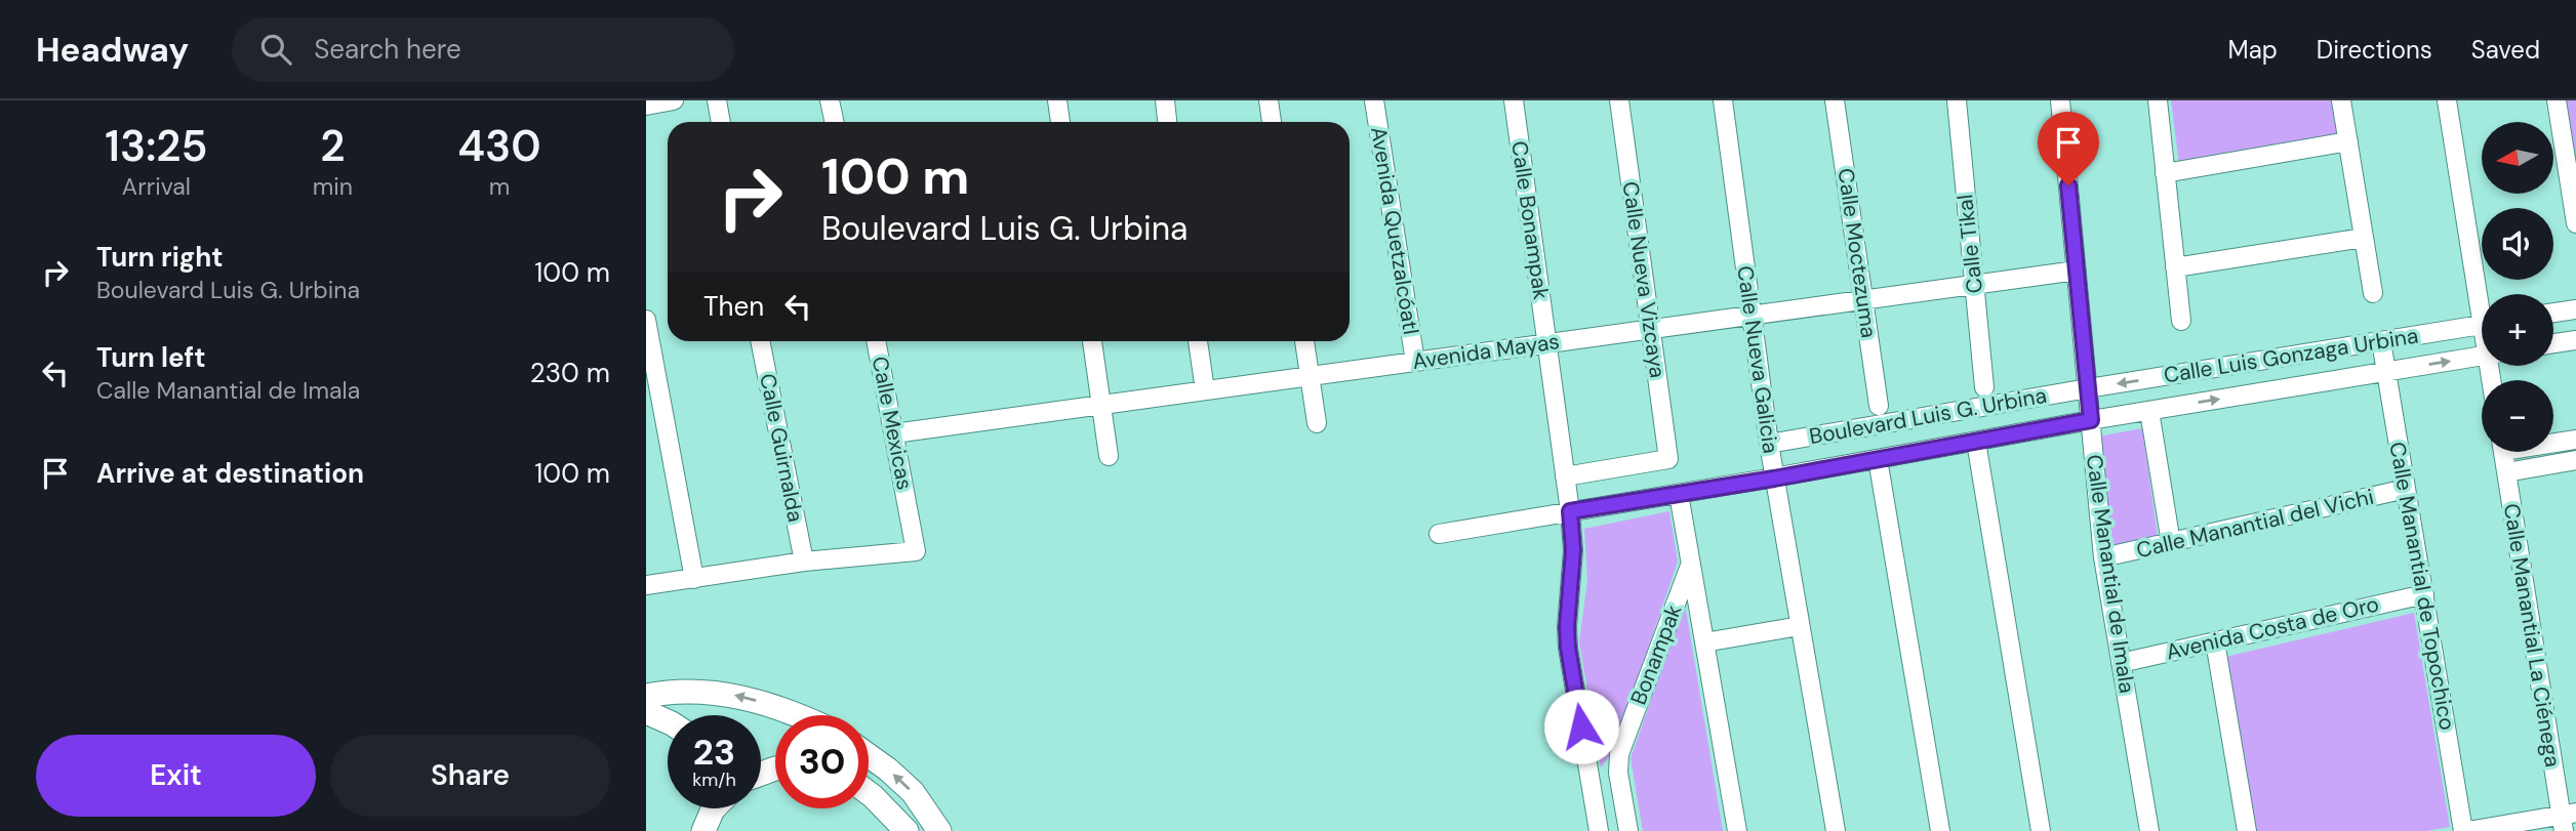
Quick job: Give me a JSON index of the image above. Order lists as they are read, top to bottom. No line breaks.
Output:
{"streets":{"street":["Calle Bonampak","Avenida Quetzalcóatl","Calle Tikal","Calle Moctezuma","Calle Nueva Vizcaya","Avenida Mayas","Calle Luis Gonzaga Urbina","Calle Nueva Galicia","Boulevard Luis G. Urbina","Calle Mexicas","Calle Guirnalda","Calle Manantial del Vichi","Calle Manantial de Imala","Calle Manantial de Topochico","Avenida Costa de Oro","Calle Manantial La Ciénega","Bonampak"]},"crossings":[["Calle Bonampak","Calle Nueva Vizcaya"],["Calle Bonampak","Avenida Mayas"],["Calle Bonampak","Boulevard Luis G. Urbina"],["Avenida Quetzalcóatl","Avenida Mayas"],["Calle Tikal","Avenida Mayas"],["Calle Moctezuma","Avenida Mayas"],["Calle Nueva Vizcaya","Avenida Mayas"],["Avenida Mayas","Calle Nueva Galicia"],["Avenida Mayas","Calle Mexicas"],["Avenida Mayas","Calle Manantial de Imala"],["Calle Luis Gonzaga Urbina","Boulevard Luis G. Urbina"],["Calle Luis Gonzaga Urbina","Calle Manantial de Imala"],["Calle Luis Gonzaga Urbina","Calle Manantial de Topochico"],["Calle Nueva Galicia","Boulevard Luis G. Urbina"],["Boulevard Luis G. Urbina","Calle Manantial de Imala"],["Calle Mexicas","Calle Guirnalda"],["Calle Manantial del Vichi","Calle Manantial de Imala"],["Calle Manantial del Vichi","Calle Manantial de Topochico"],["Calle Manantial de Imala","Avenida Costa de Oro"],["Calle Manantial de Topochico","Avenida Costa de Oro"]],"north":"left","page":{"header":"Headway","search":"Search here","nav":["Map","Directions","Saved"],"eta":["13:25","Arrival","2","min","430","m"],"map_buttons":["+","−"],"turn":["100 m","Boulevard Luis G. Urbina"],"list":[{"name":"Turn right","note":"Boulevard Luis G. Urbina","value":"100 m"},{"name":"Turn left","note":"Calle Manantial de Imala","value":"230 m"},{"name":"Arrive at destination","value":"100 m"}],"then":"Then","speed":"23 km/h","limit":"30","buttons":["Exit","Share"]}}
